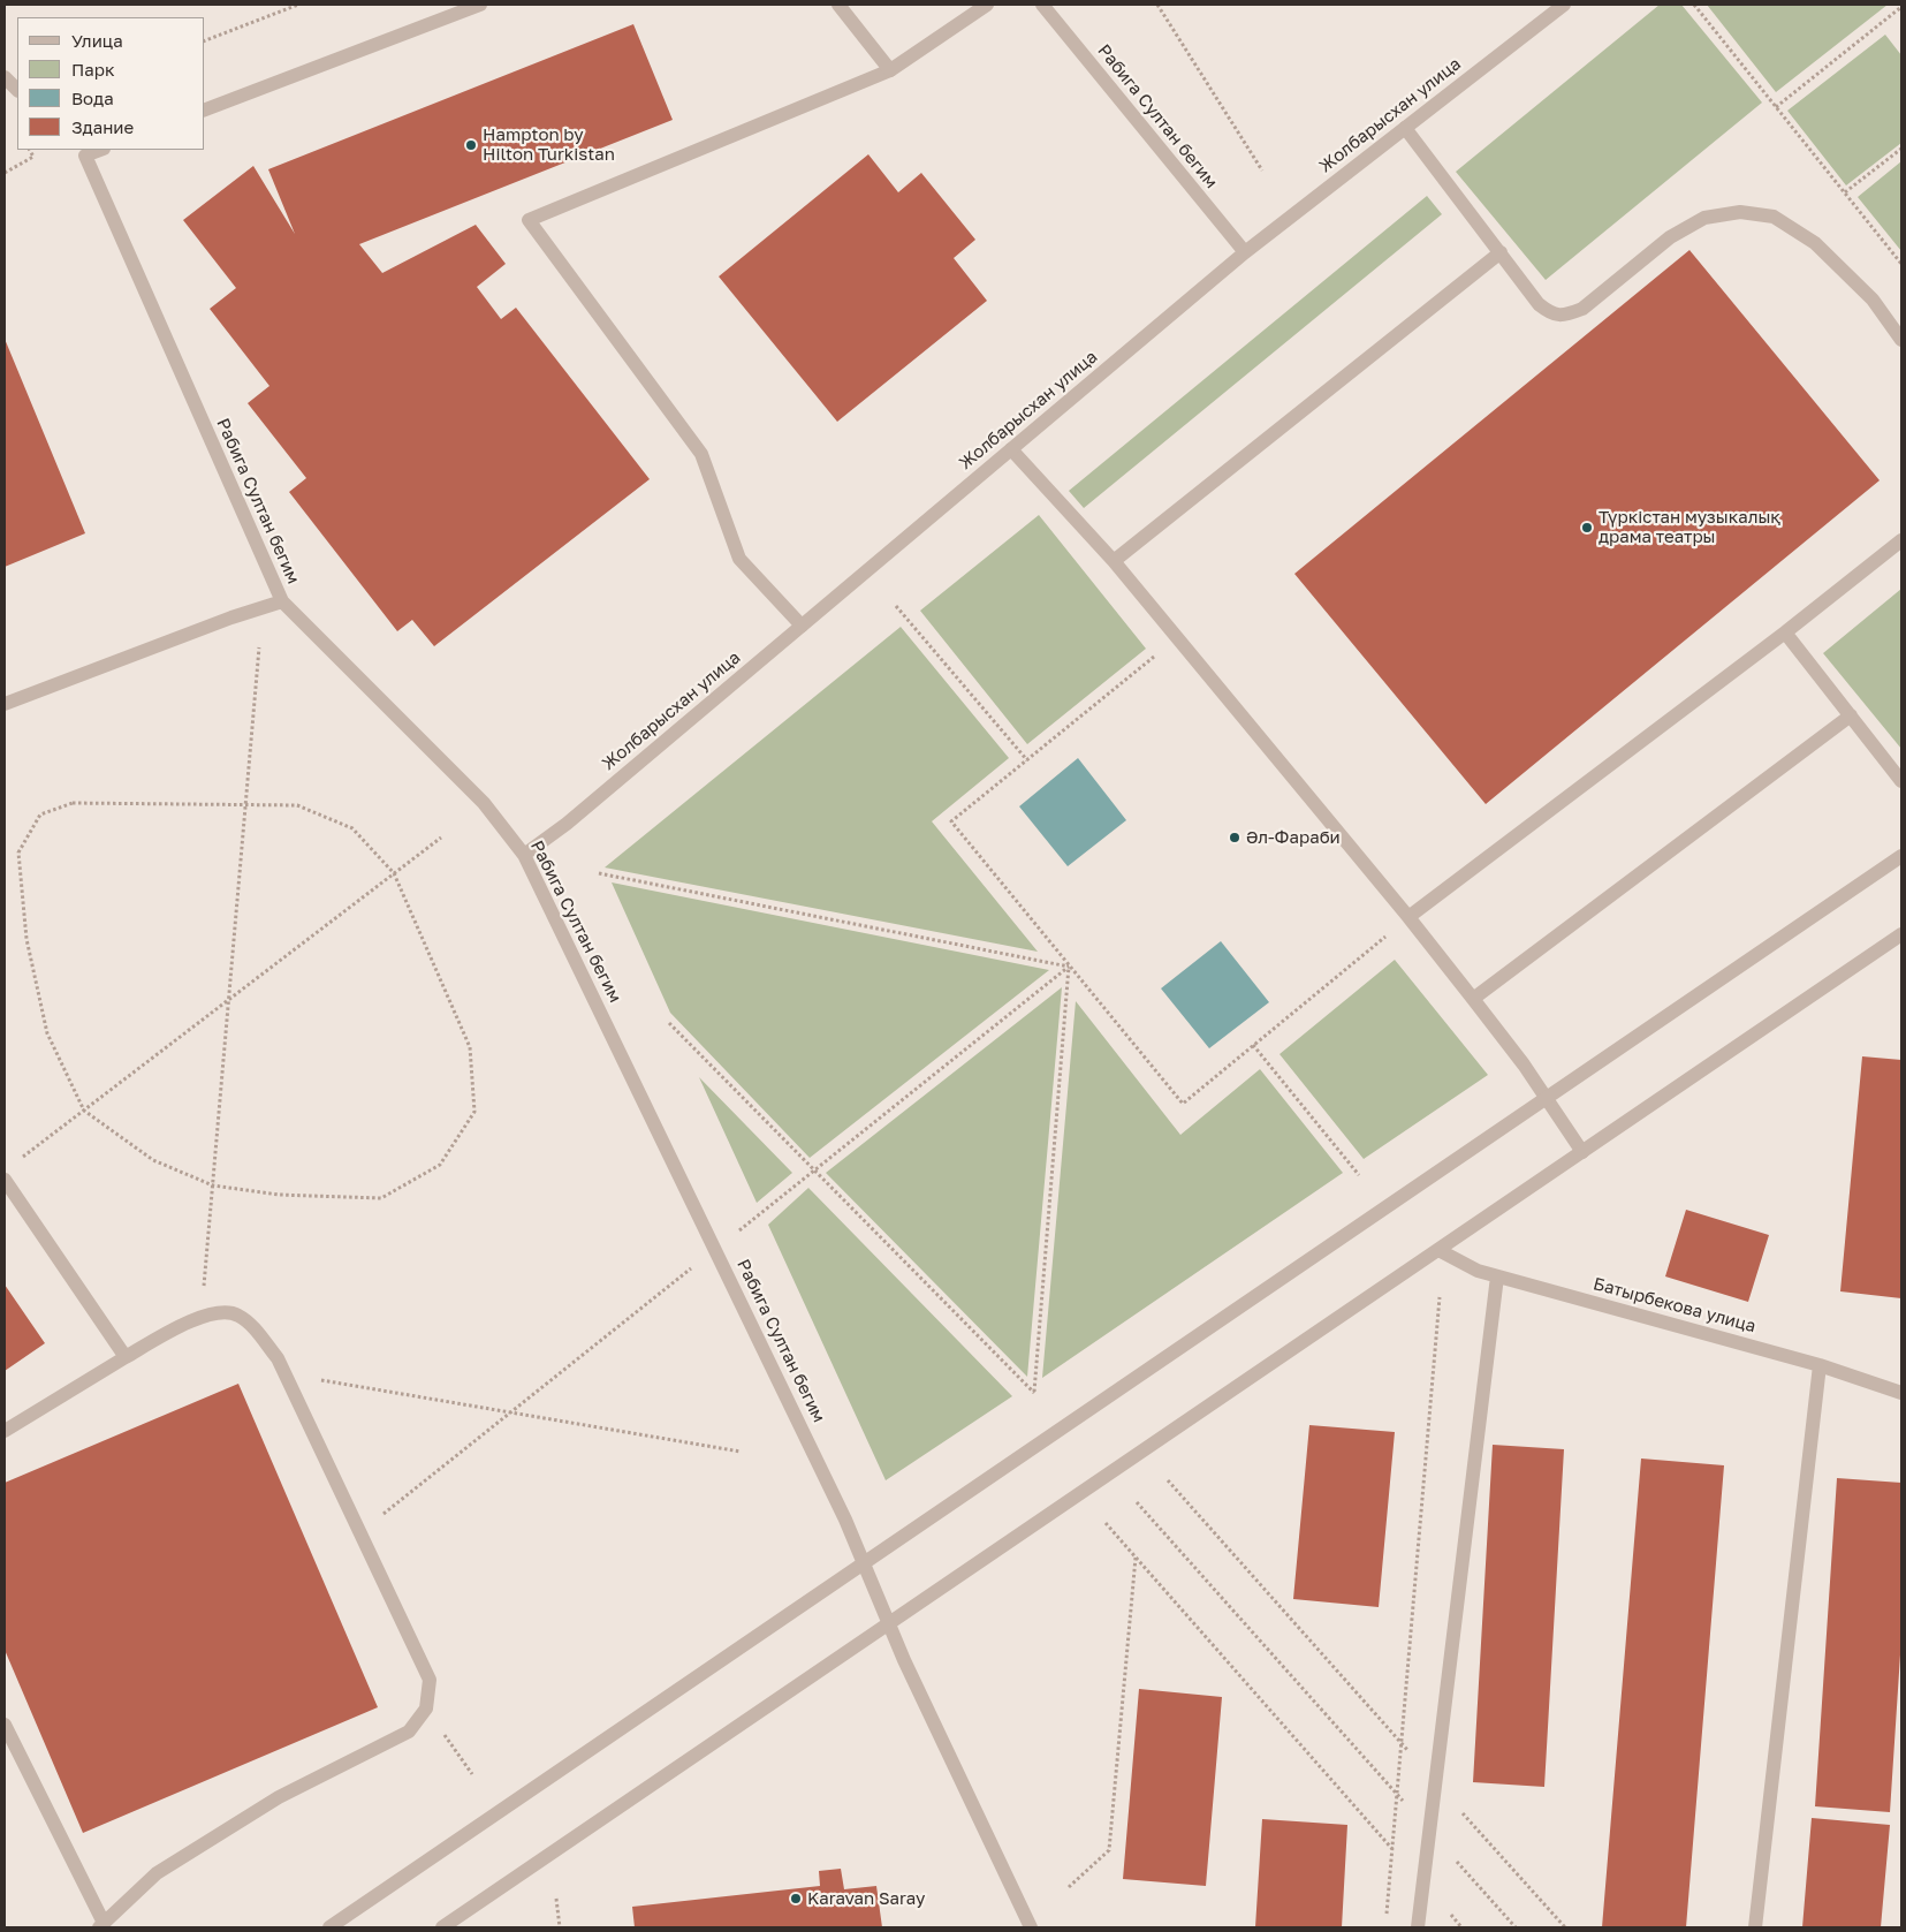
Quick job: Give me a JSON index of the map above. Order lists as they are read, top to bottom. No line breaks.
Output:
{"streets":{"street":["Жолбарысхан улица","Рабига Султан бегим","Батырбекова улица"]},"crossings":[["Жолбарысхан улица","Рабига Султан бегим"]],"places":["Hampton by Hilton Turkistan","Түркістан музыкалық драма театры","Әл-Фараби","Karavan Saray"],"legend":["Улица","Парк","Вода","Здание"]}
